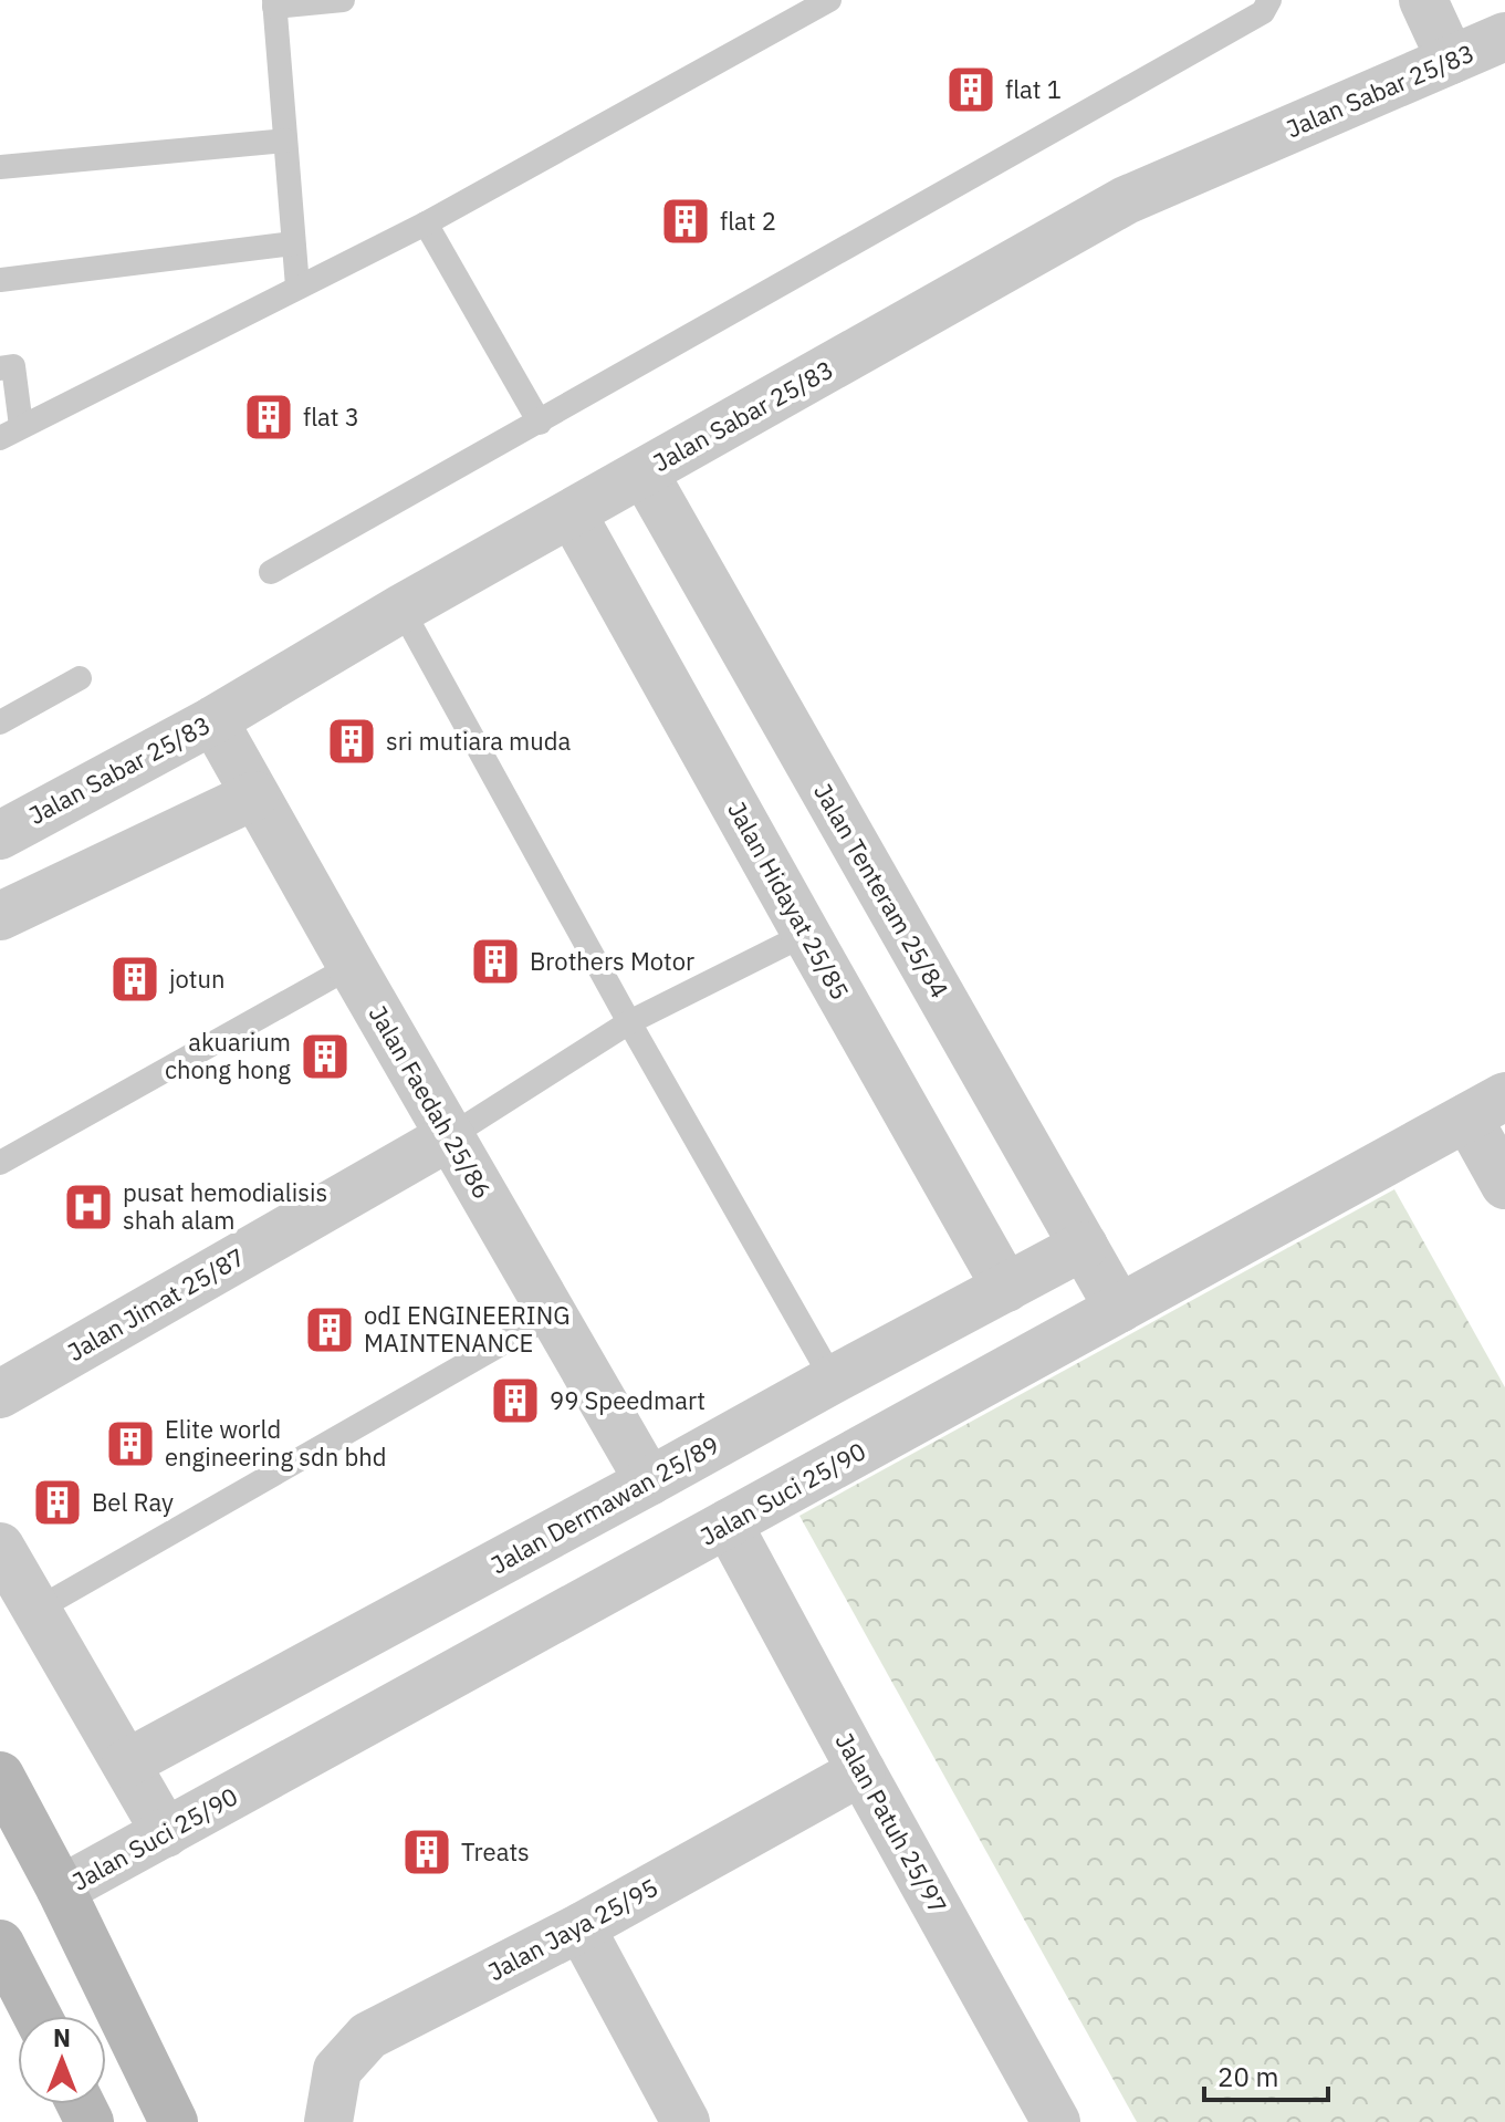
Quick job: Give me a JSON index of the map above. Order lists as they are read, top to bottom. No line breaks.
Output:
{"streets":{"street":["Jalan Sabar 25/83","Jalan Tenteram 25/84","Jalan Hidayat 25/85","Jalan Faedah 25/86","Jalan Jimat 25/87","Jalan Suci 25/90","Jalan Dermawan 25/89","Jalan Patuh 25/97","Jalan Jaya 25/95"]},"crossings":[["Jalan Sabar 25/83","Jalan Tenteram 25/84"],["Jalan Sabar 25/83","Jalan Hidayat 25/85"],["Jalan Sabar 25/83","Jalan Faedah 25/86"],["Jalan Tenteram 25/84","Jalan Suci 25/90"],["Jalan Tenteram 25/84","Jalan Dermawan 25/89"],["Jalan Hidayat 25/85","Jalan Dermawan 25/89"],["Jalan Faedah 25/86","Jalan Jimat 25/87"],["Jalan Faedah 25/86","Jalan Dermawan 25/89"],["Jalan Suci 25/90","Jalan Patuh 25/97"],["Jalan Patuh 25/97","Jalan Jaya 25/95"]],"places":{"building":["flat 1","flat 2","flat 3","sri mutiara muda","Brothers Motor","jotun","akuarium chong hong","odI ENGINEERING MAINTENANCE","99 Speedmart","Elite world engineering sdn bhd","Bel Ray","Treats"],"hospital":["pusat hemodialisis shah alam"]},"scale_bar":"20 m","north":"top"}
